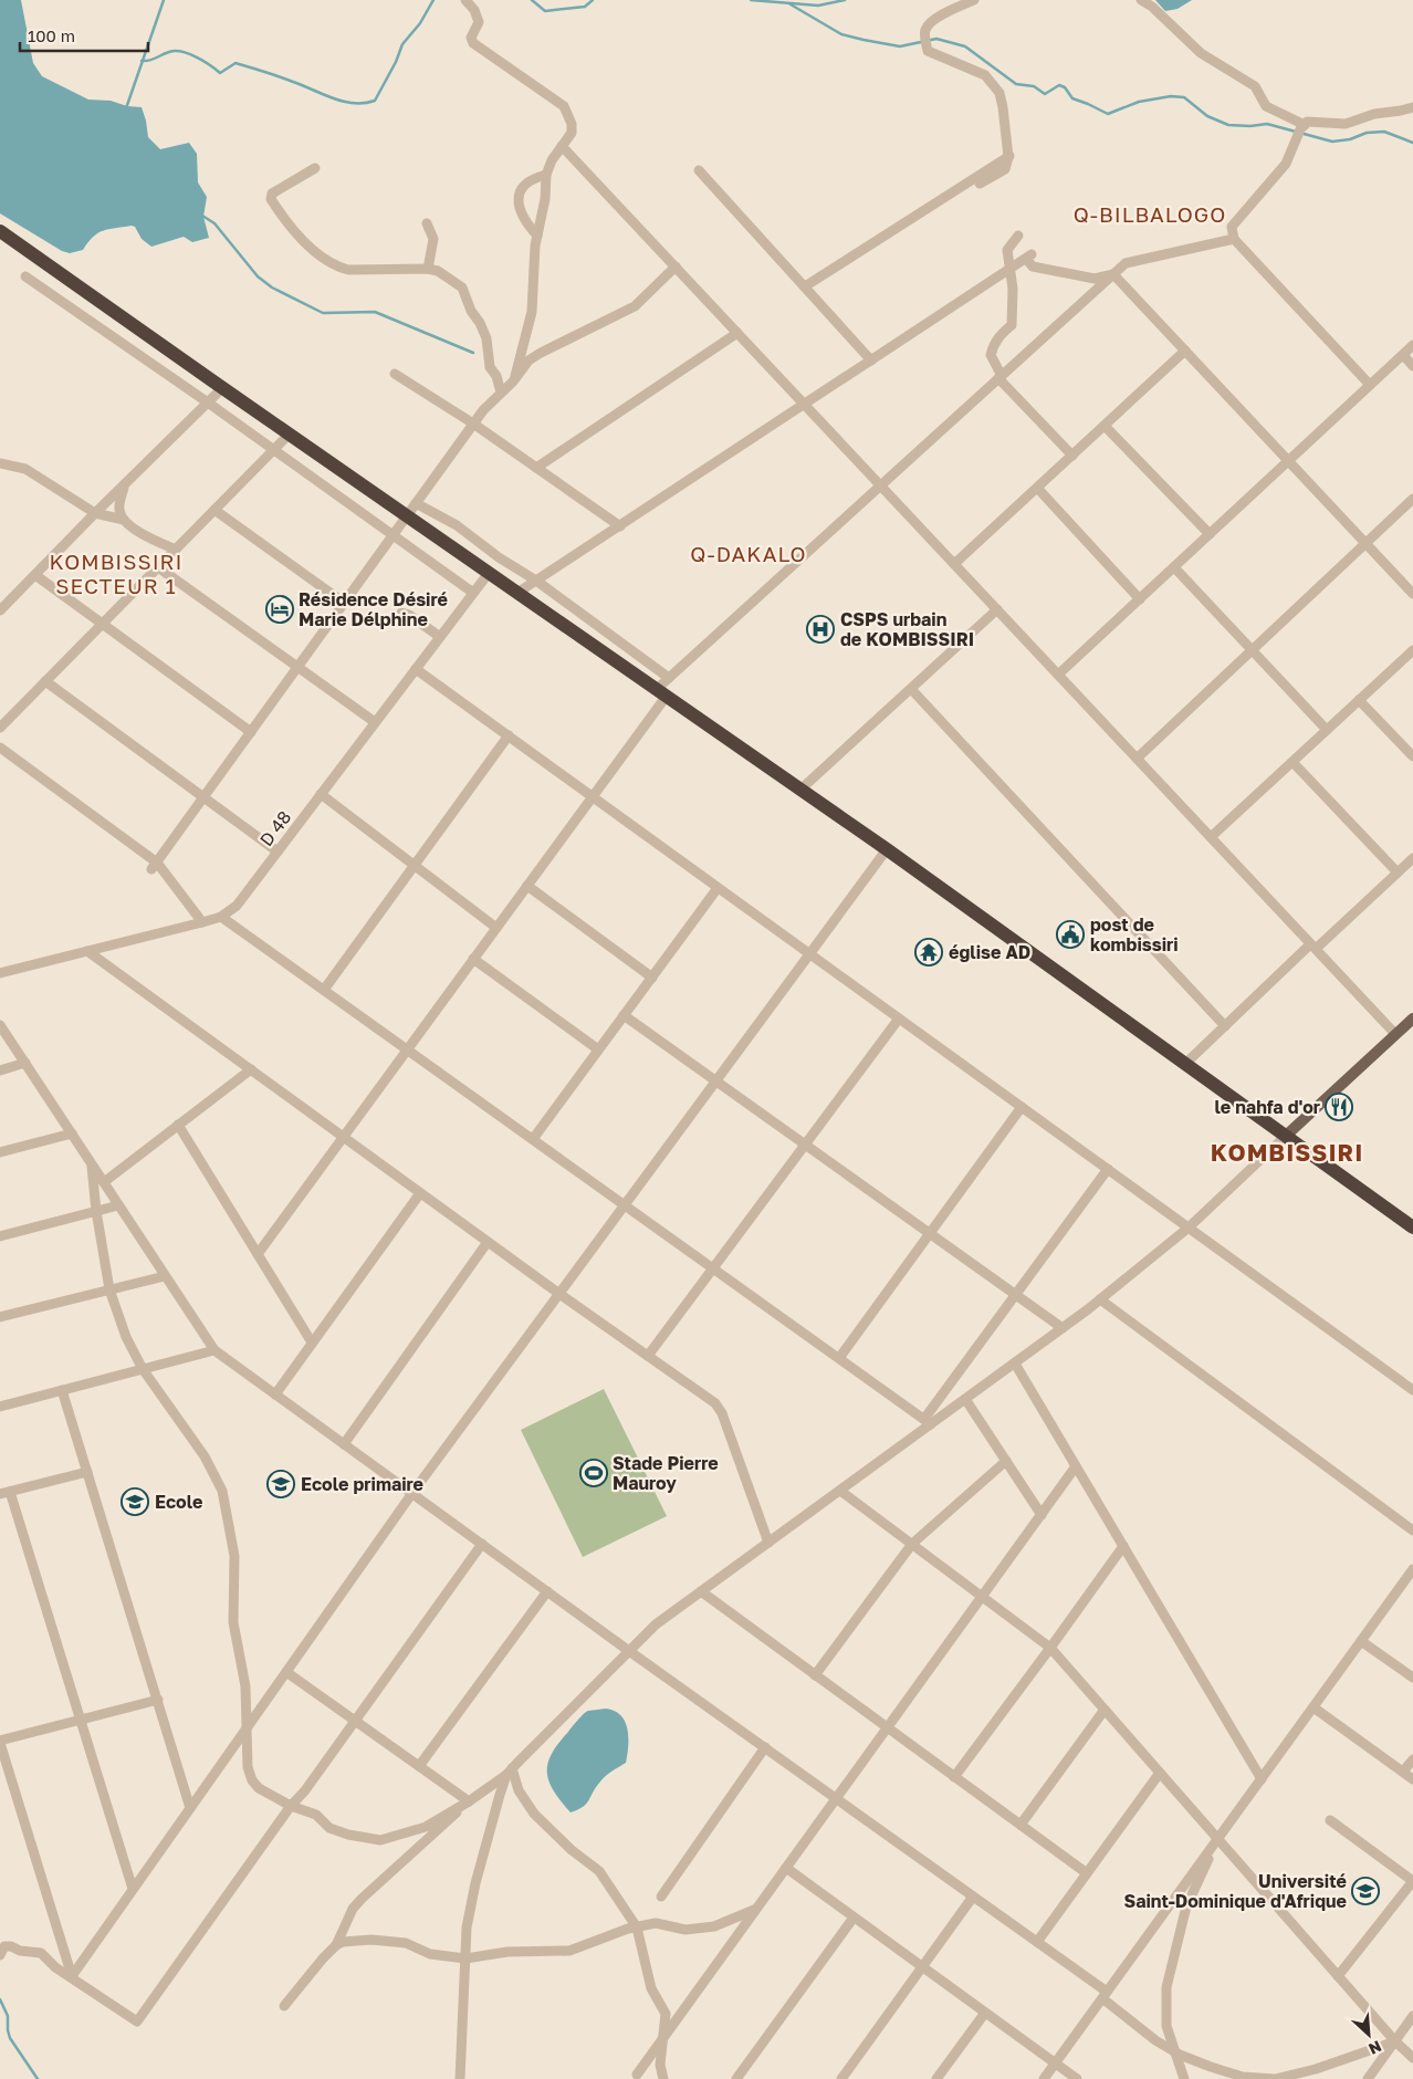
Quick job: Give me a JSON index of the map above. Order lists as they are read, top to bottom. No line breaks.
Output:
{"streets":{"street":["D 48"]},"districts":["Q-BILBALOGO","Q-DAKALO","KOMBISSIRI SECTEUR 1","KOMBISSIRI"],"places":{"hotel":["Résidence Désiré Marie Délphine"],"hospital":["CSPS urbain de KOMBISSIRI"],"public building":["post de kombissiri"],"temple":["église AD"],"restaurant":["le nahfa d'or"],"sports":["Stade Pierre Mauroy"],"school or university":["Ecole primaire","Ecole","Université Saint-Dominique d'Afrique"]},"scale_bar":"100 m","north":"bottom right"}
